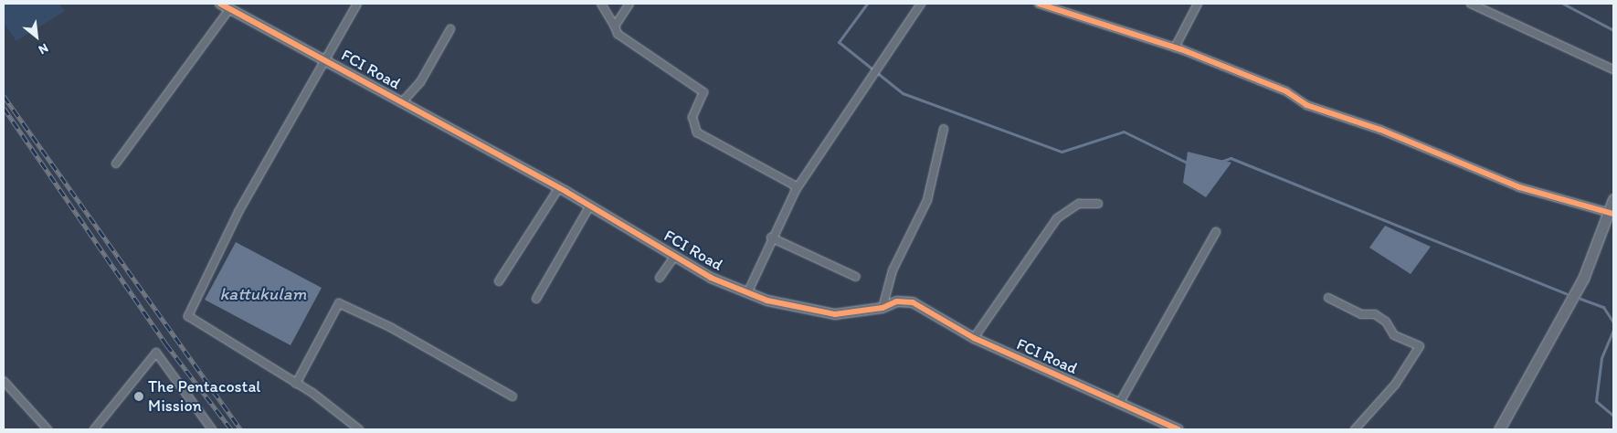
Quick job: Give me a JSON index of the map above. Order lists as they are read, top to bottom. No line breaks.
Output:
{"streets":{"street":["FCI Road"]},"water":["kattukulam"],"places":["The Pentacostal Mission"],"north":"bottom right"}
